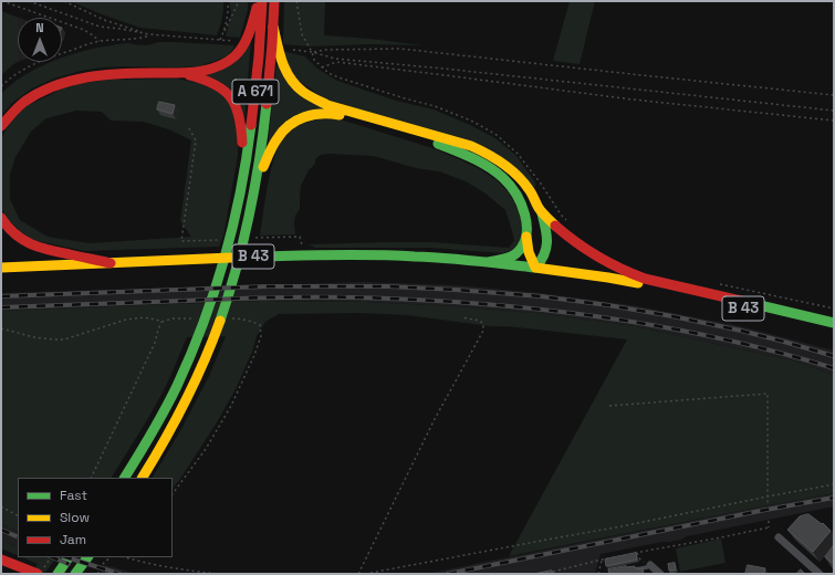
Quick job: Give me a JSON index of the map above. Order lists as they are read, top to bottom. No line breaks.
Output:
{"streets":{"main road":["A 671","B 43"]},"legend":["Fast","Slow","Jam"],"north":"top"}
